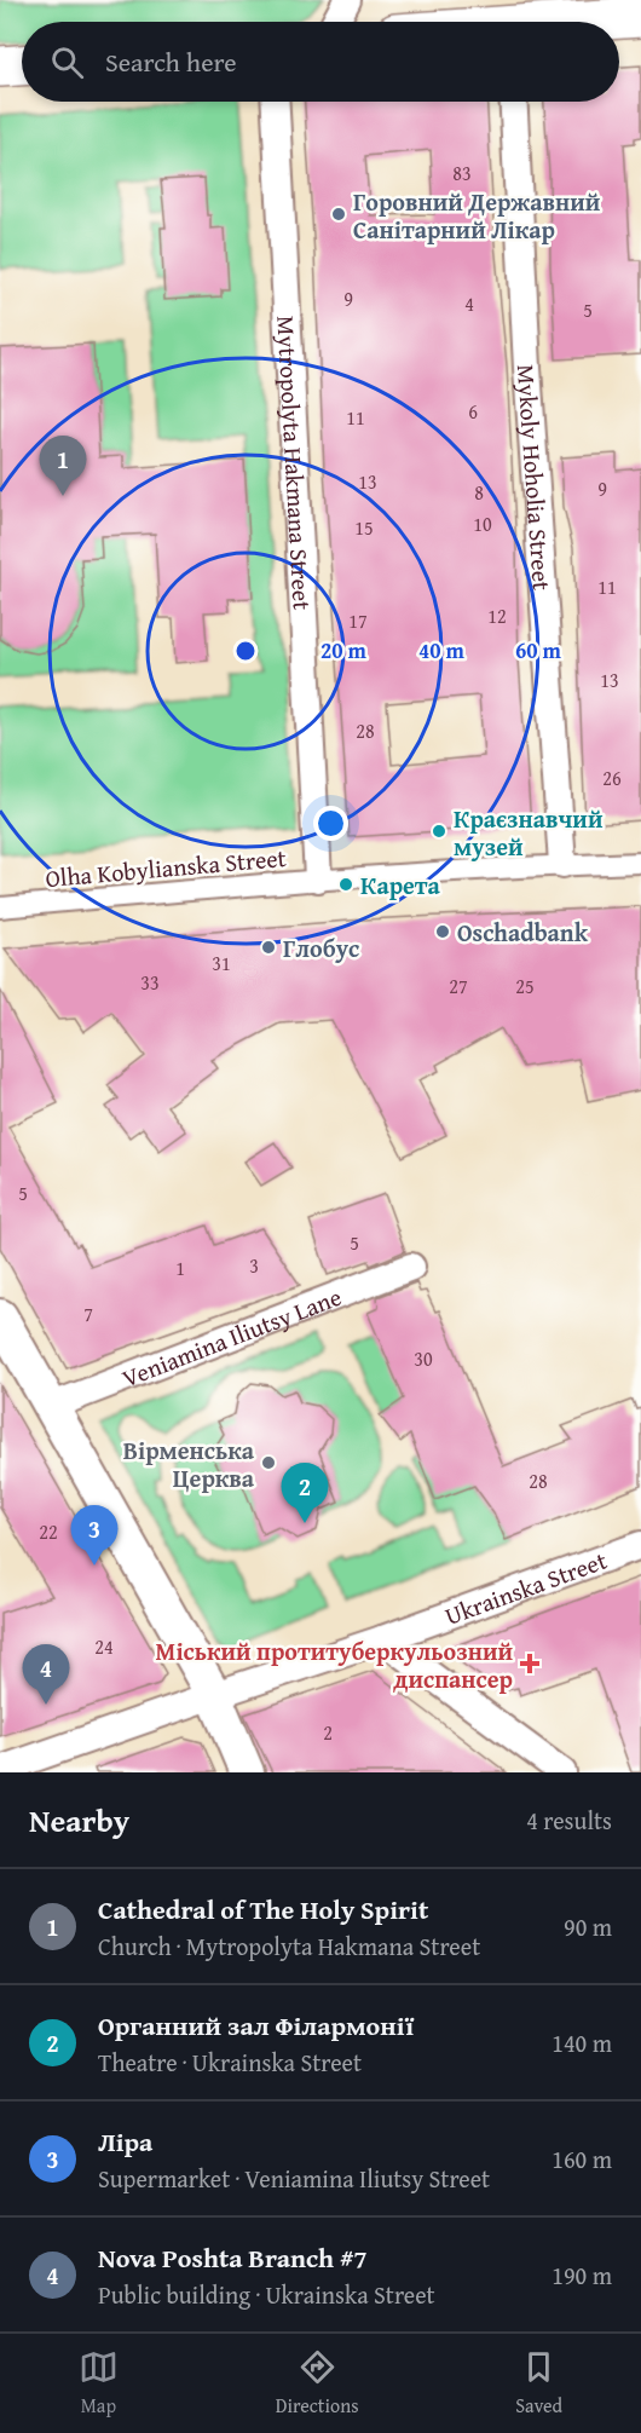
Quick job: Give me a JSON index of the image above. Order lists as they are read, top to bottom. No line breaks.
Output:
{"streets":{"street":["Mytropolyta Hakmana Street","Mykoly Hoholia Street","Olha Kobylianska Street","Veniamina Iliutsy Lane","Ukrainska Street"]},"crossings":[["Mytropolyta Hakmana Street","Olha Kobylianska Street"],["Mykoly Hoholia Street","Olha Kobylianska Street"]],"places":{"other":["Горовний Державний Санітарний Лікар","Краєзнавчий музей","Карета","Oschadbank","Глобус","Вірменська Церква"],"health":["Міський протитуберкульозний диспансер"]},"house_numbers":["83","9","4","5","6","11","13","9","8","10","15","11","12","17","13","28","26","31","33","27","25","5","5","3","1","7","30","28","22","24","2"],"page":{"search":"Search here","pins":["1","2","3","4"],"heading":["Nearby","4 results"],"list":[{"mark":"1","name":"Cathedral of The Holy Spirit","note":"Church · Mytropolyta Hakmana Street","value":"90 m"},{"mark":"2","name":"Органний зал Філармонії","note":"Theatre · Ukrainska Street","value":"140 m"},{"mark":"3","name":"Ліра","note":"Supermarket · Veniamina Iliutsy Street","value":"160 m"},{"mark":"4","name":"Nova Poshta Branch #7","note":"Public building · Ukrainska Street","value":"190 m"}],"nav":["Map","Directions","Saved"]},"rings":["20 m","40 m","60 m"]}
